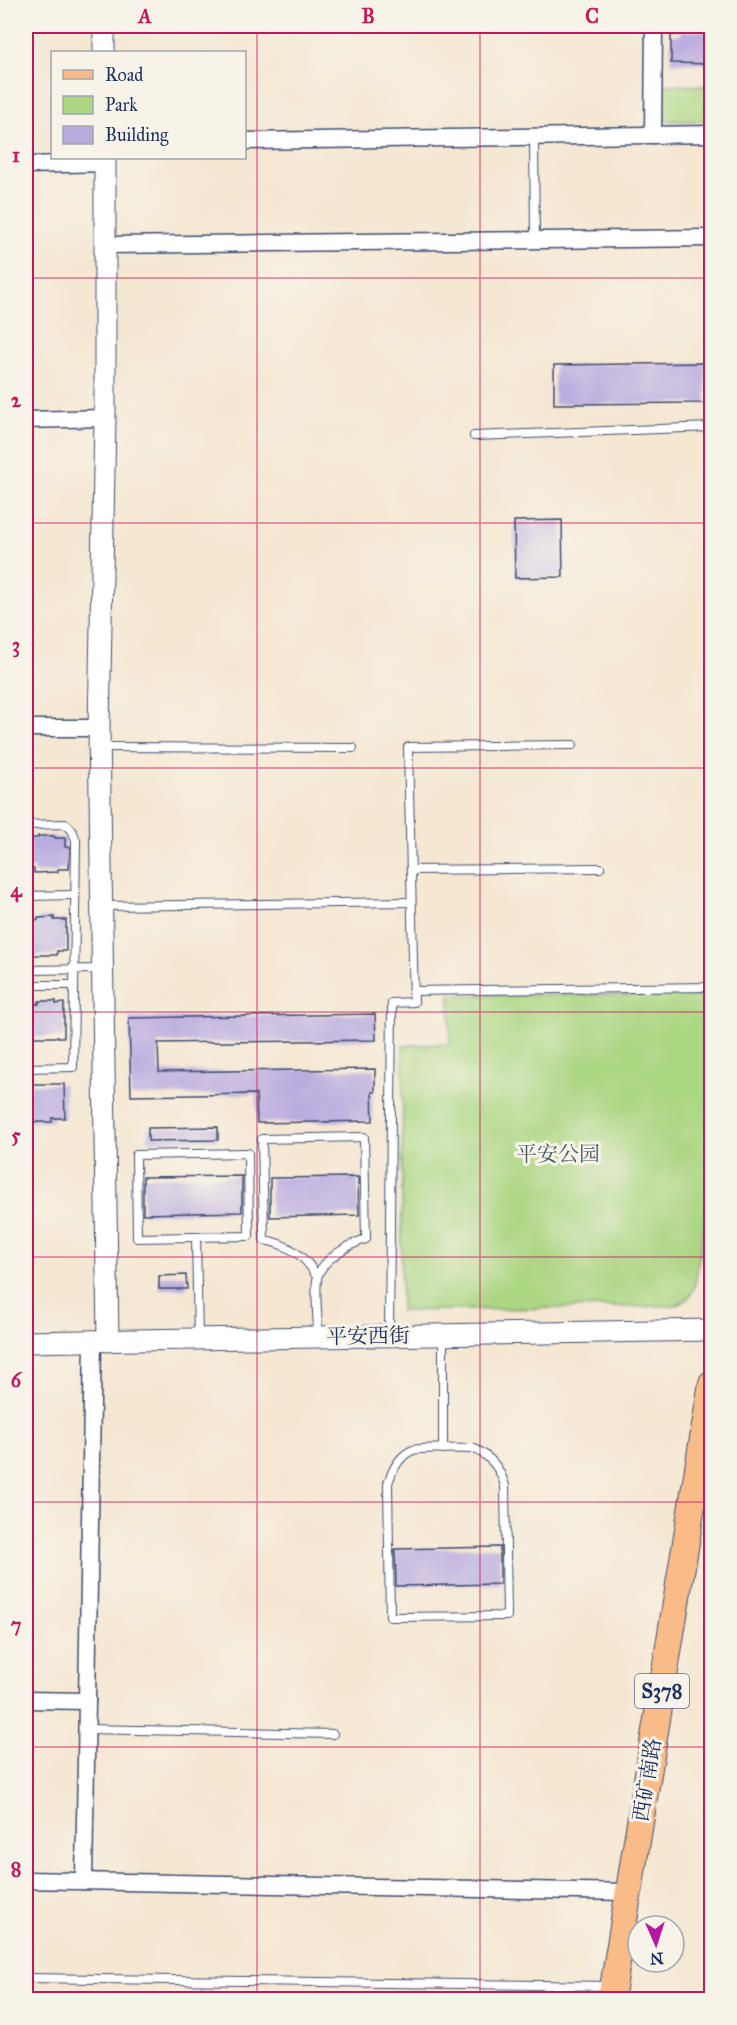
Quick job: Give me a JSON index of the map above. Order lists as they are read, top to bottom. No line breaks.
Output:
{"streets":{"main road":["S378","西矿南路"],"street":["平安西街"]},"parks":["平安公园"],"legend":["Road","Park","Building"],"north":"bottom","grid":{"columns":["A","B","C"],"rows":["1","2","3","4","5","6","7","8"]}}
